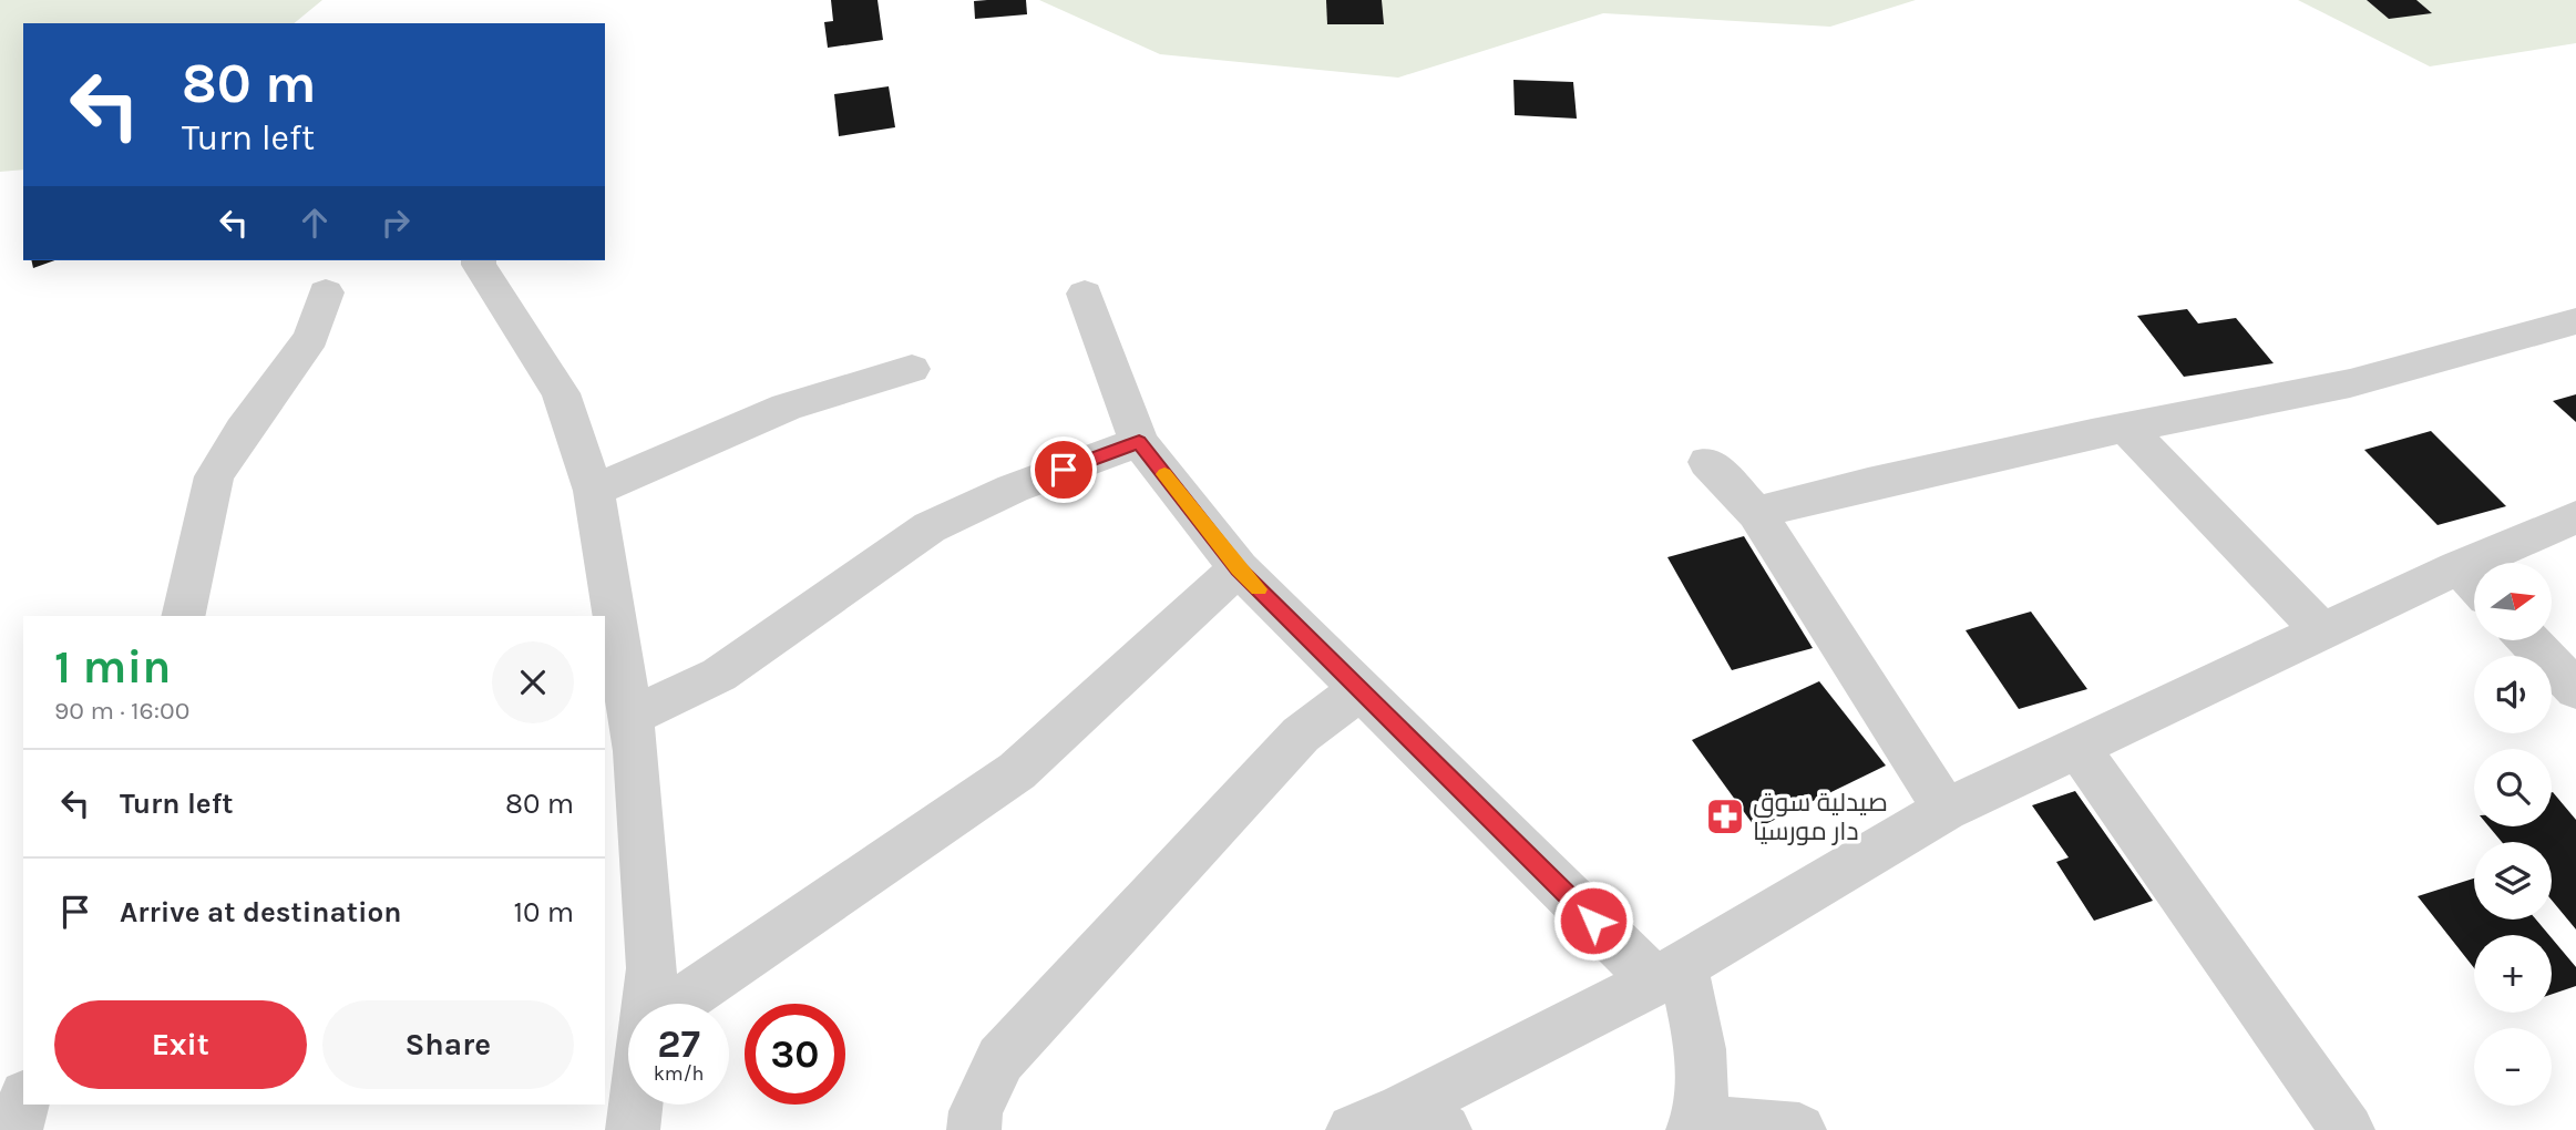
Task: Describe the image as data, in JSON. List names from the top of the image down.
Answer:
{
  "places": {
    "pharmacy": ["صيدلية سوق دار مورسيا"]
  },
  "north": "right",
  "page": {
    "turn": ["80 m", "Turn left"],
    "map_buttons": ["+", "−"],
    "heading": ["1 min", "90 m · 16:00"],
    "list": [
      {
        "name": "Turn left",
        "value": "80 m"
      },
      {
        "name": "Arrive at destination",
        "value": "10 m"
      }
    ],
    "buttons": ["Exit", "Share"],
    "speed": "27 km/h",
    "limit": "30"
  }
}
